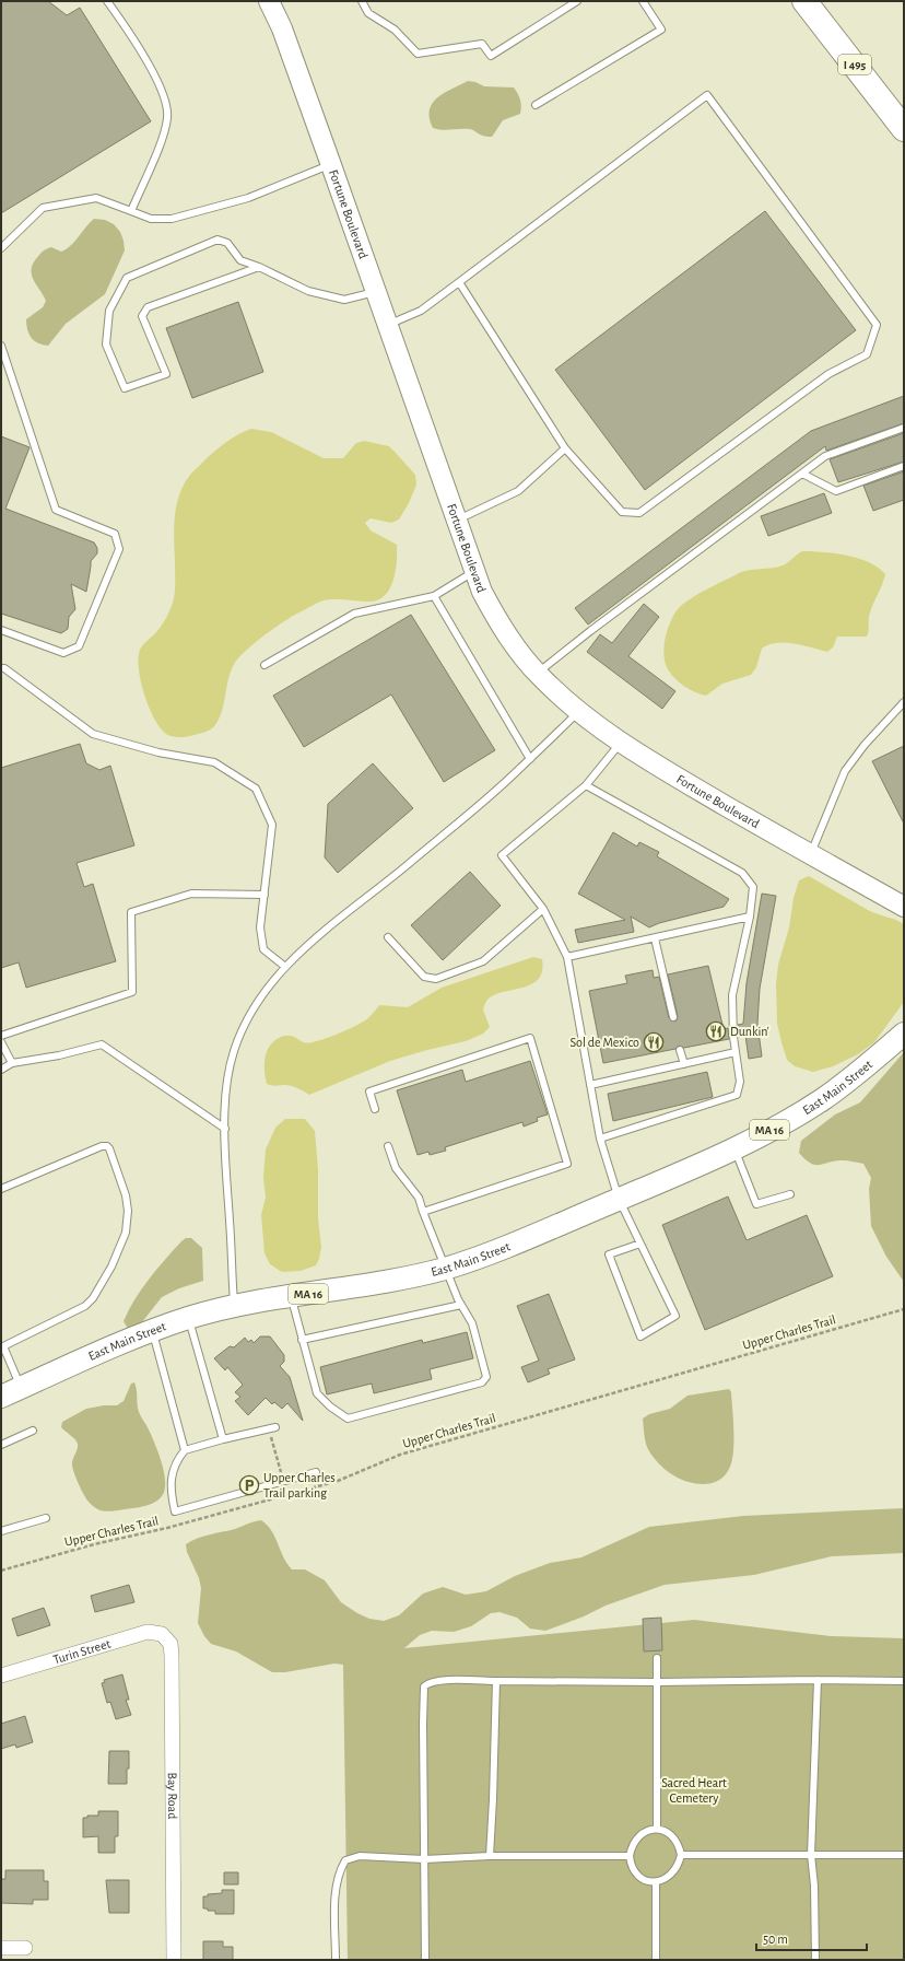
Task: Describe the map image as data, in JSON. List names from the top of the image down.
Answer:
{
  "streets": {
    "highway": ["I 495"],
    "main road": ["Fortune Boulevard", "East Main Street", "MA 16"],
    "street": ["Turin Street", "Bay Road"],
    "path": ["Upper Charles Trail"]
  },
  "crossings": [
    ["Turin Street", "Bay Road"]
  ],
  "parks": ["Sacred Heart Cemetery"],
  "places": {
    "restaurant": ["Dunkin'", "Sol de Mexico"],
    "parking": ["Upper Charles Trail parking"]
  },
  "scale_bar": "50 m"
}
